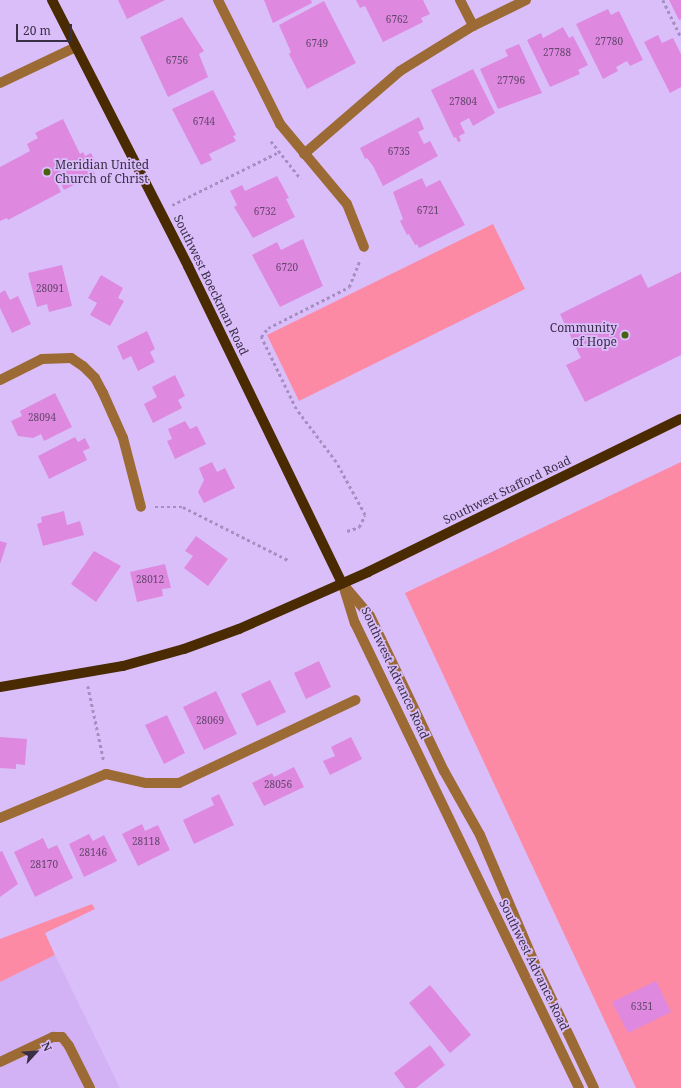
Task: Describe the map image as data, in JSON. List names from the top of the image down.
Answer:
{
  "streets": {
    "main road": ["Southwest Boeckman Road", "Southwest Stafford Road"],
    "street": ["Southwest Advance Road"]
  },
  "crossings": [
    ["Southwest Boeckman Road", "Southwest Stafford Road"],
    ["Southwest Boeckman Road", "Southwest Advance Road"],
    ["Southwest Stafford Road", "Southwest Advance Road"]
  ],
  "places": ["Meridian United Church of Christ", "Community of Hope"],
  "house_numbers": [
    "6762",
    "27780",
    "6749",
    "27788",
    "6756",
    "27796",
    "27804",
    "6744",
    "6735",
    "6721",
    "6732",
    "6720",
    "28091",
    "28094",
    "28012",
    "28069",
    "28056",
    "28118",
    "28146",
    "28170",
    "6351"
  ],
  "scale_bar": "20 m",
  "north": "top right"
}
